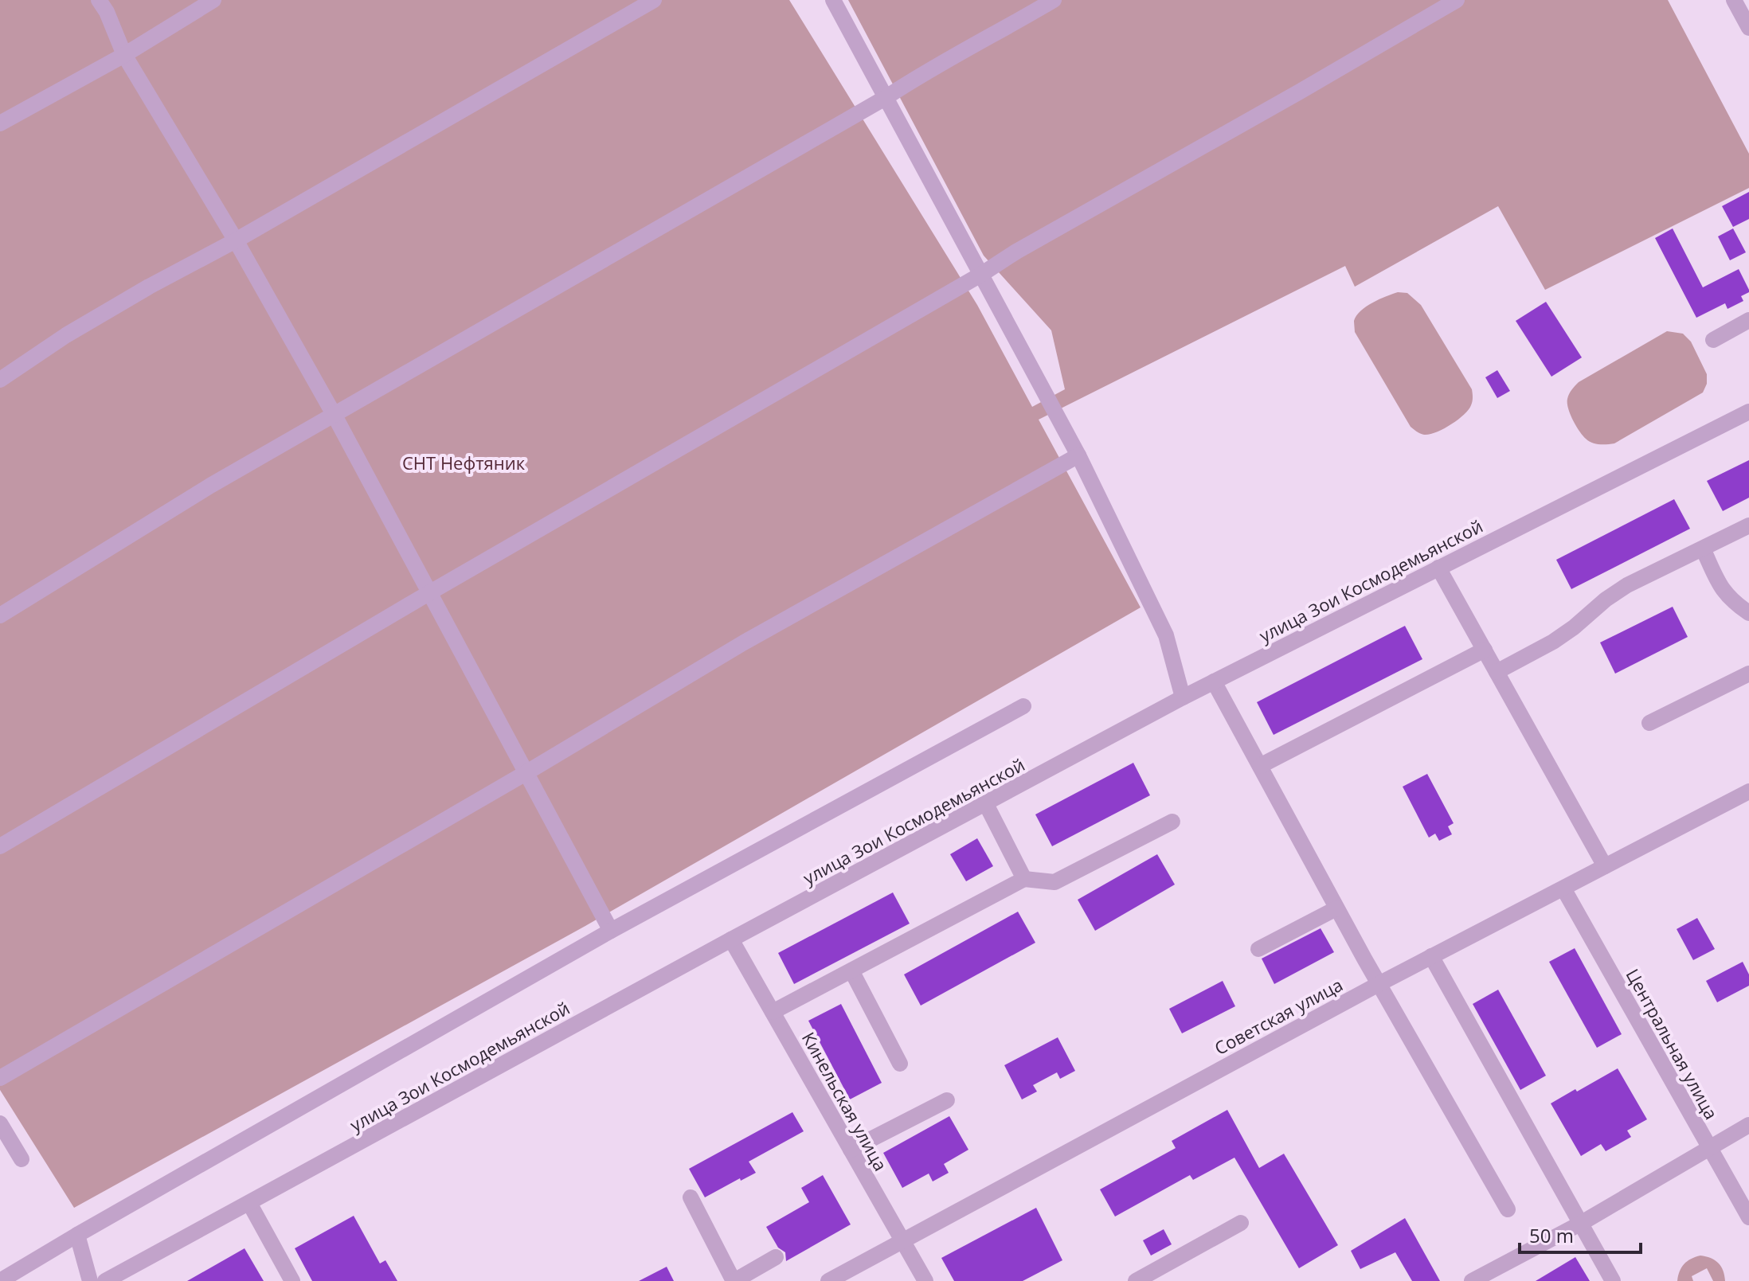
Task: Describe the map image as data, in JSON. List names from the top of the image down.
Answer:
{
  "streets": {
    "street": [
      "улица Зои Космодемьянской",
      "Советская улица",
      "Центральная улица",
      "Кинельская улица"
    ]
  },
  "crossings": [
    ["улица Зои Космодемьянской", "Кинельская улица"],
    ["Советская улица", "Центральная улица"],
    ["Советская улица", "Кинельская улица"]
  ],
  "parks": ["СНТ Нефтяник"],
  "scale_bar": "50 m"
}
